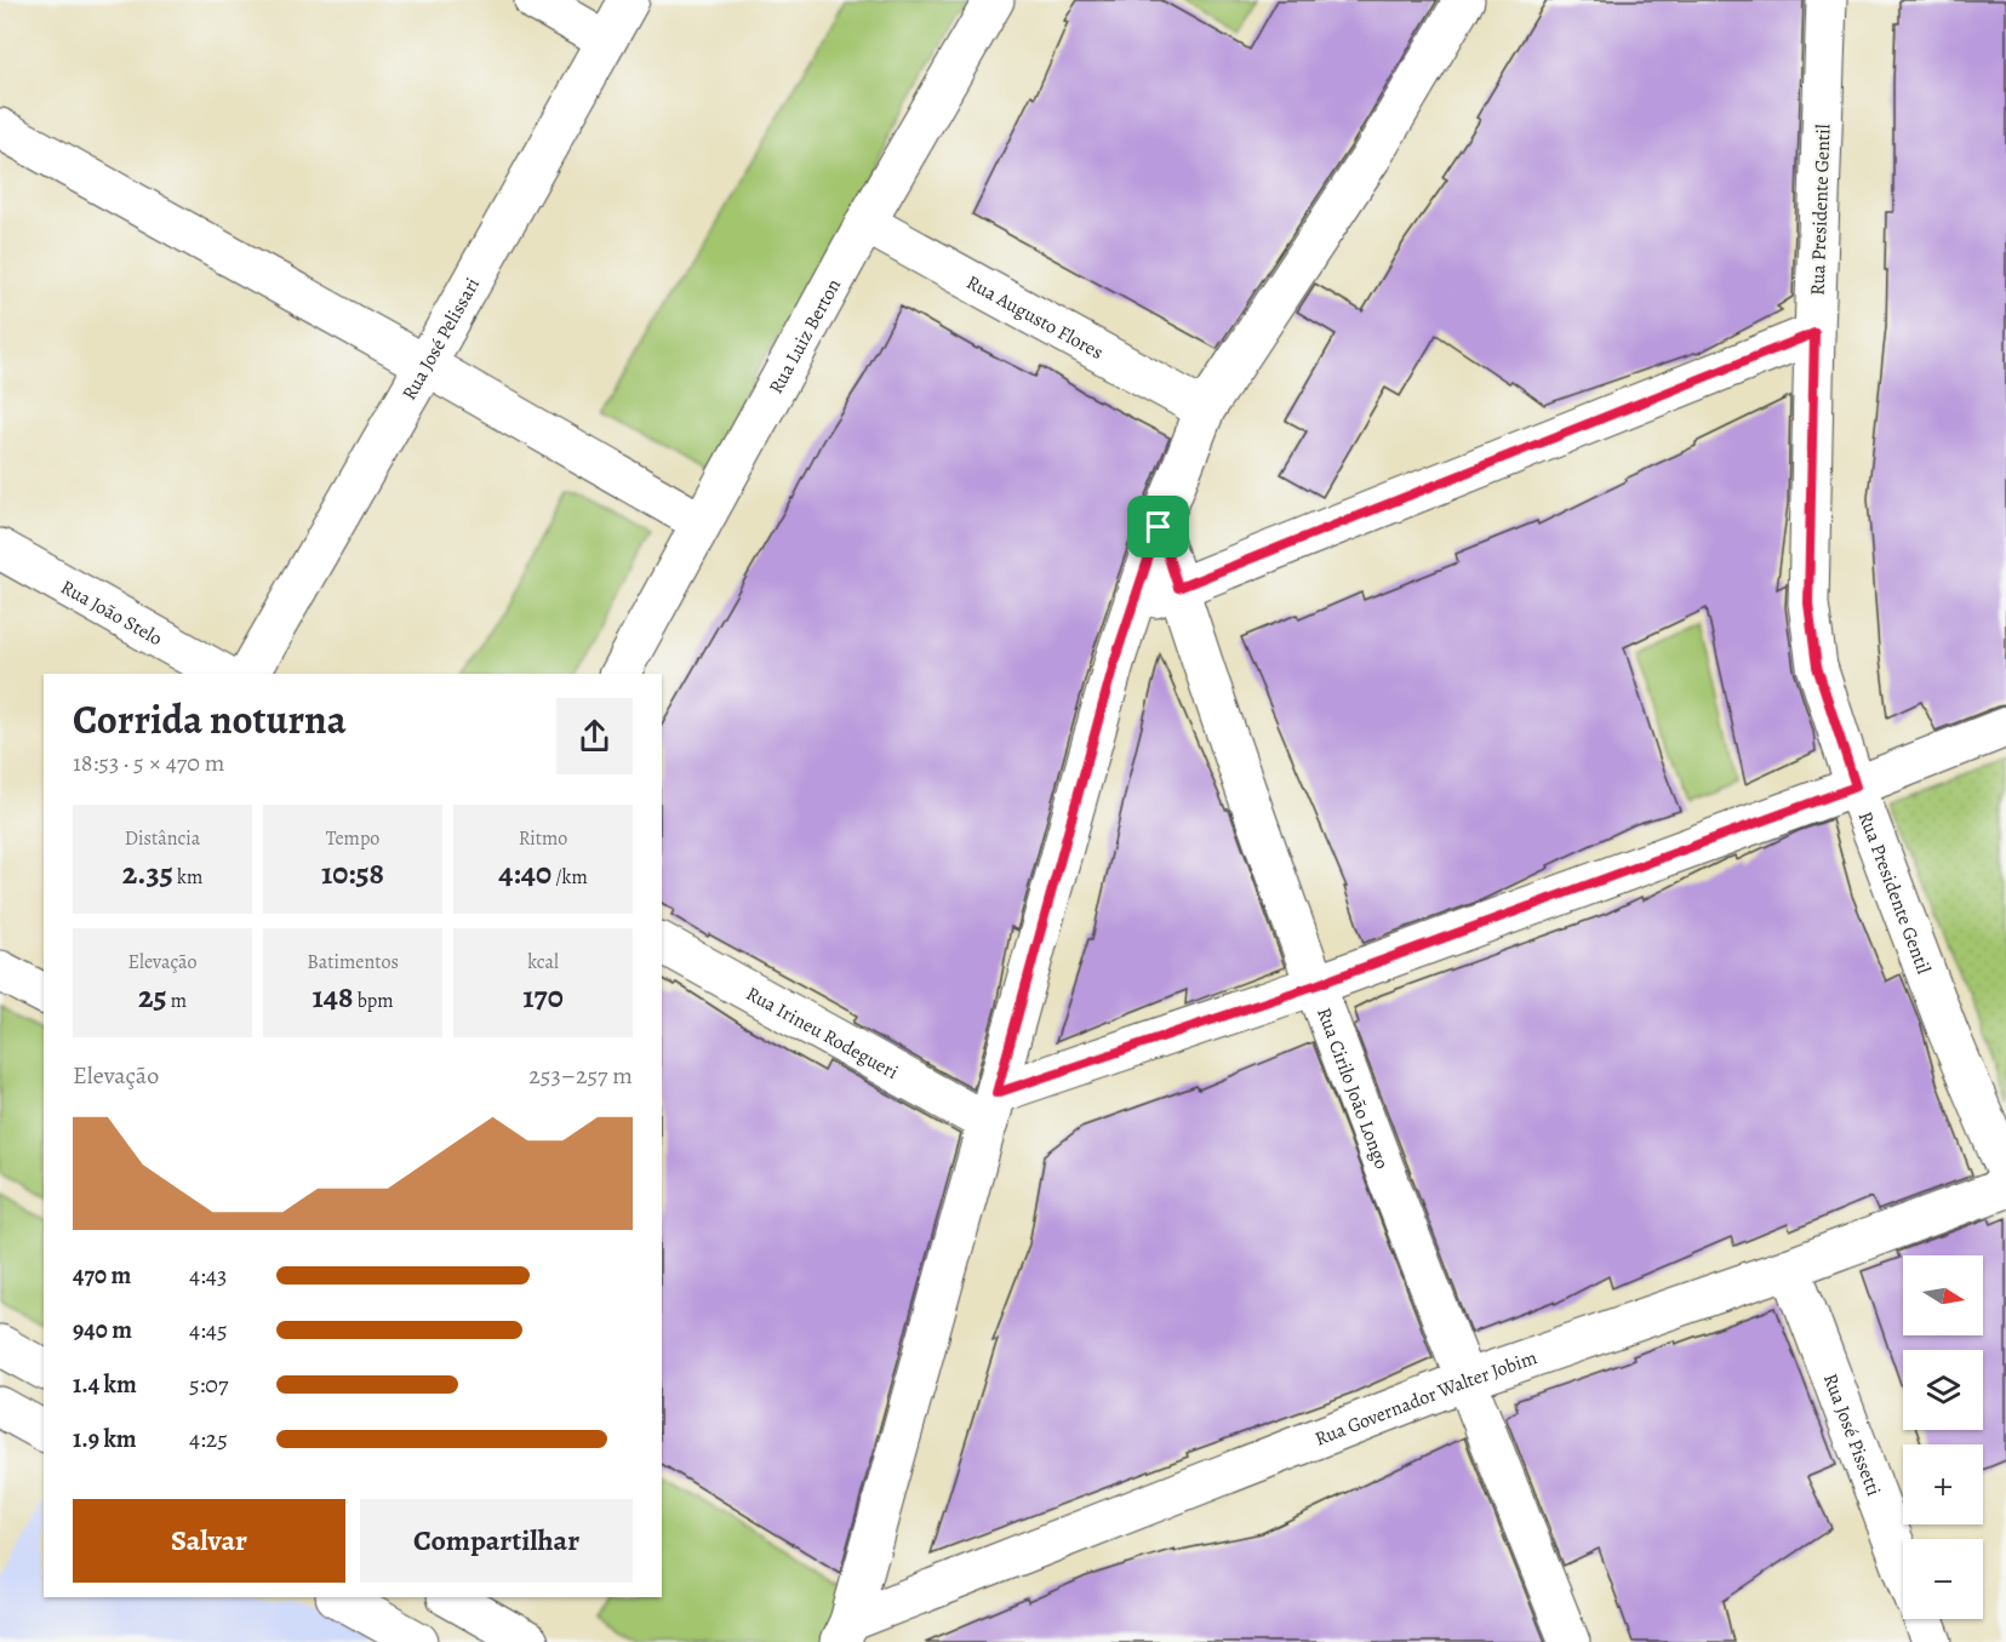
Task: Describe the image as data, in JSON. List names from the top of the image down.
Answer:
{
  "streets": {
    "street": [
      "Rua Presidente Gentil",
      "Rua Augusto Flores",
      "Rua Luiz Berton",
      "Rua José Pelissari",
      "Rua João Stelo",
      "Rua Irineu Rodegueri",
      "Rua Cirilo João Longo",
      "Rua Governador Walter Jobim",
      "Rua José Pissetti"
    ]
  },
  "crossings": [
    ["Rua Augusto Flores", "Rua Luiz Berton"],
    ["Rua Cirilo João Longo", "Rua Governador Walter Jobim"],
    ["Rua Governador Walter Jobim", "Rua José Pissetti"]
  ],
  "north": "right",
  "page": {
    "heading": ["Corrida noturna", "18:53 · 5 × 470 m"],
    "stats": [
      ["Distância", "2.35 km"],
      ["Tempo", "10:58"],
      ["Ritmo", "4:40 /km"],
      ["Elevação", "25 m"],
      ["Batimentos", "148 bpm"],
      ["kcal", "170"]
    ],
    "chart": ["Elevação", "253–257 m"],
    "list": [
      {
        "name": "470 m",
        "note": "4:43"
      },
      {
        "name": "940 m",
        "note": "4:45"
      },
      {
        "name": "1.4 km",
        "note": "5:07"
      },
      {
        "name": "1.9 km",
        "note": "4:25"
      }
    ],
    "map_buttons": ["+", "−"],
    "buttons": ["Salvar", "Compartilhar"]
  }
}
